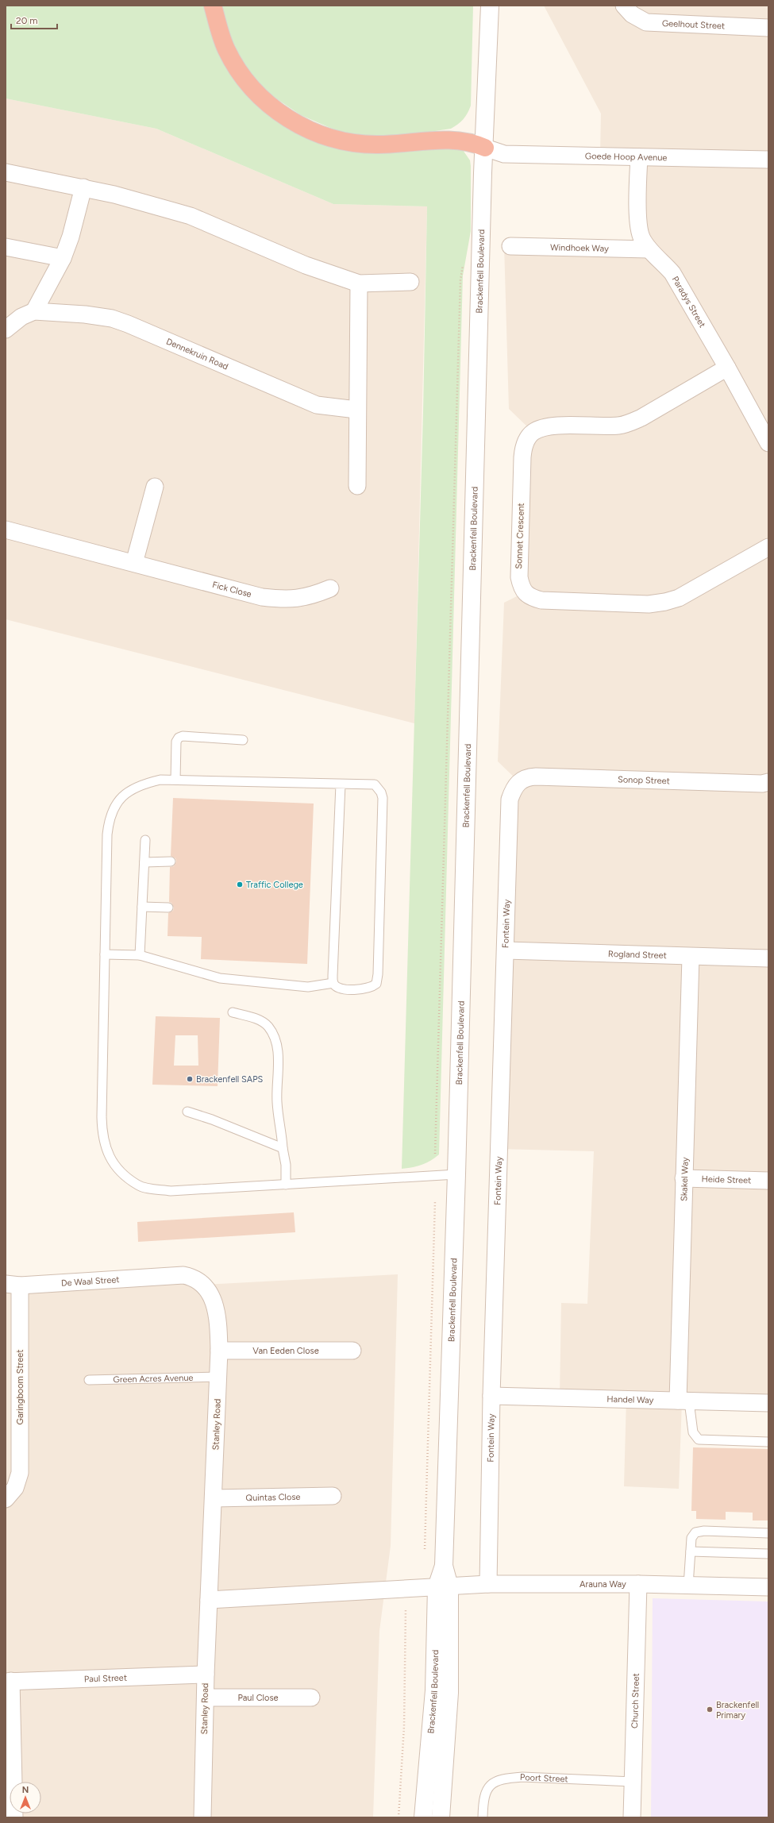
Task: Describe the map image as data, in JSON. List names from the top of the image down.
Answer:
{
  "streets": {
    "street": [
      "Geelhout Street",
      "Goede Hoop Avenue",
      "Windhoek Way",
      "Brackenfell Boulevard",
      "Paradys Street",
      "Dennekruin Road",
      "Sonnet Crescent",
      "Fick Close",
      "Sonop Street",
      "Fontein Way",
      "Rogland Street",
      "Skakel Way",
      "Heide Street",
      "De Waal Street",
      "Van Eeden Close",
      "Garingboom Street",
      "Handel Way",
      "Stanley Road",
      "Quintas Close",
      "Arauna Way",
      "Paul Street",
      "Paul Close",
      "Church Street"
    ],
    "lane": ["Green Acres Avenue", "Poort Street"]
  },
  "crossings": [
    ["Goede Hoop Avenue", "Brackenfell Boulevard"],
    ["Goede Hoop Avenue", "Paradys Street"],
    ["Windhoek Way", "Paradys Street"],
    ["Brackenfell Boulevard", "Arauna Way"],
    ["Paradys Street", "Sonnet Crescent"],
    ["Sonop Street", "Fontein Way"],
    ["Fontein Way", "Rogland Street"],
    ["Fontein Way", "Handel Way"],
    ["Fontein Way", "Arauna Way"],
    ["Rogland Street", "Skakel Way"],
    ["Skakel Way", "Heide Street"],
    ["Skakel Way", "Handel Way"],
    ["De Waal Street", "Garingboom Street"],
    ["De Waal Street", "Stanley Road"],
    ["Van Eeden Close", "Stanley Road"],
    ["Green Acres Avenue", "Stanley Road"],
    ["Stanley Road", "Quintas Close"],
    ["Stanley Road", "Paul Street"],
    ["Stanley Road", "Paul Close"],
    ["Arauna Way", "Church Street"],
    ["Church Street", "Poort Street"]
  ],
  "places": ["Traffic College", "Brackenfell SAPS", "Brackenfell Primary"],
  "scale_bar": "20 m",
  "north": "top"
}
